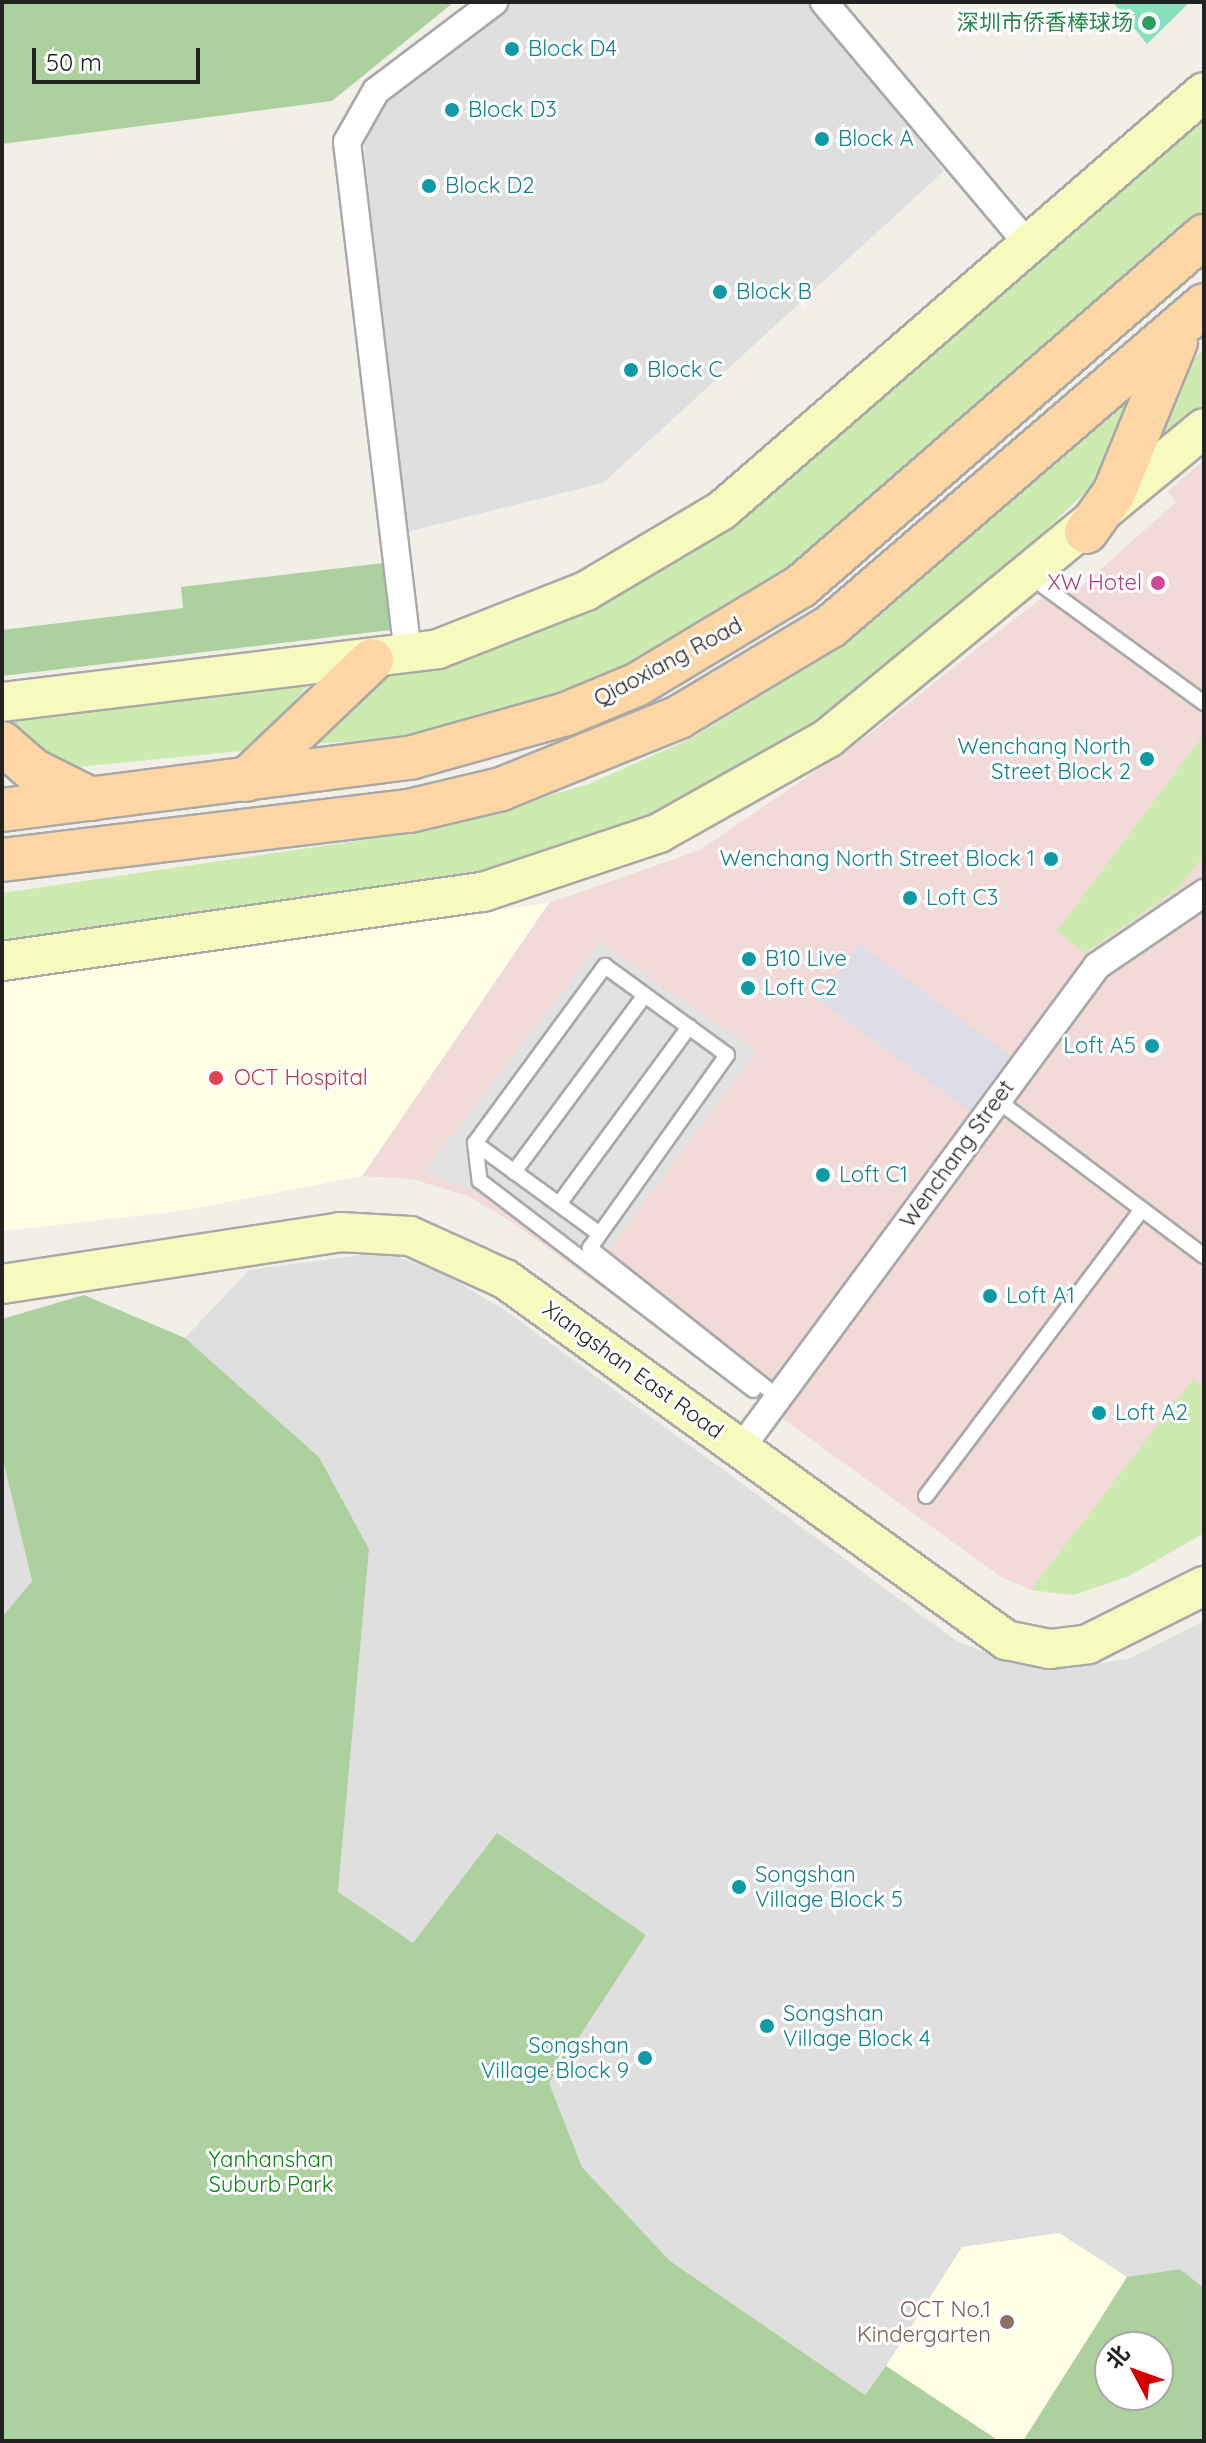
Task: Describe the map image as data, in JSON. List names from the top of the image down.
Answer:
{
  "streets": {
    "main road": ["Qiaoxiang Road", "Xiangshan East Road"],
    "street": ["Wenchang Street"]
  },
  "crossings": [
    ["Wenchang Street", "Xiangshan East Road"]
  ],
  "parks": ["Yanhanshan Suburb Park"],
  "places": [
    "深圳市侨香棒球场",
    "Block D4",
    "Block D3",
    "Block A",
    "Block D2",
    "Block B",
    "Block C",
    "XW Hotel",
    "Wenchang North Street Block 2",
    "Wenchang North Street Block 1",
    "Loft C3",
    "B10 Live",
    "Loft C2",
    "Loft A5",
    "OCT Hospital",
    "Loft C1",
    "Loft A1",
    "Loft A2",
    "Songshan Village Block 5",
    "Songshan Village Block 4",
    "Songshan Village Block 9",
    "OCT No.1 Kindergarten"
  ],
  "scale_bar": "50 m",
  "north": "top left"
}
